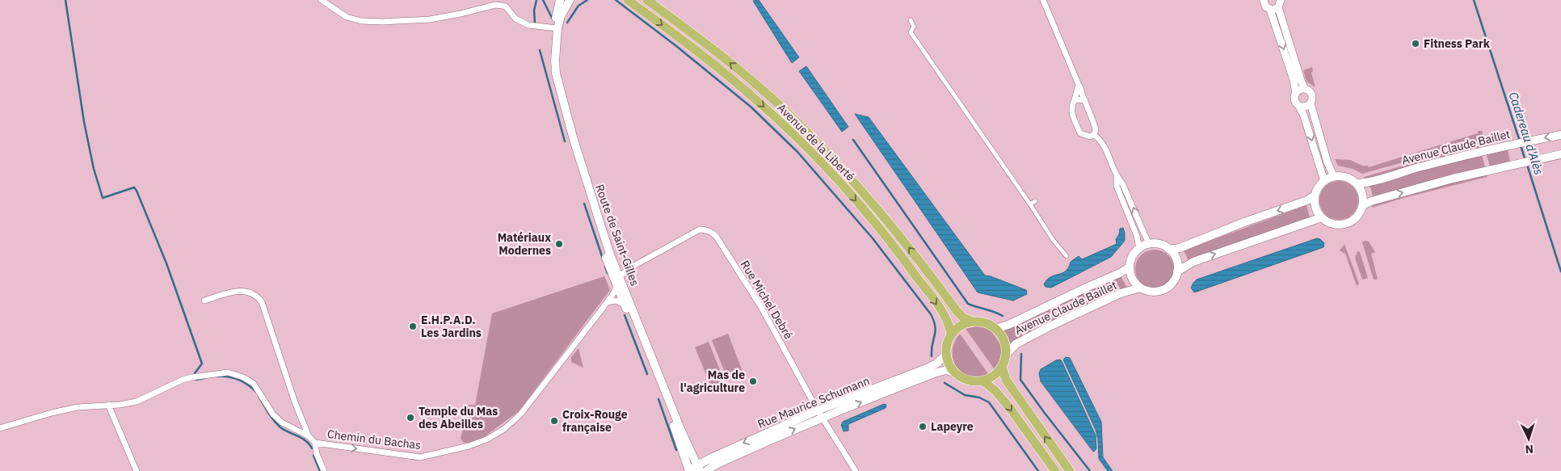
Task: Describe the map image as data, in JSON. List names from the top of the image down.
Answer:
{
  "streets": {
    "main road": [
      "Avenue de la Liberté",
      "Avenue Claude Baillet",
      "Route de Saint-Gilles",
      "Rue Maurice Schumann"
    ],
    "street": ["Rue Michel Debré", "Chemin du Bachas"]
  },
  "crossings": [
    ["Avenue de la Liberté", "Avenue Claude Baillet"],
    ["Avenue de la Liberté", "Rue Maurice Schumann"],
    ["Avenue Claude Baillet", "Rue Maurice Schumann"],
    ["Route de Saint-Gilles", "Rue Michel Debré"],
    ["Route de Saint-Gilles", "Rue Maurice Schumann"],
    ["Route de Saint-Gilles", "Chemin du Bachas"],
    ["Rue Michel Debré", "Rue Maurice Schumann"],
    ["Rue Michel Debré", "Chemin du Bachas"]
  ],
  "one_way": ["Chemin du Bachas"],
  "water": ["Cadereau d'Alès"],
  "places": [
    "Fitness Park",
    "Matériaux Modernes",
    "E.H.P.A.D. Les Jardins",
    "Mas de l'agriculture",
    "Temple du Mas des Abeilles",
    "Croix-Rouge française",
    "Lapeyre"
  ],
  "north": "bottom"
}
